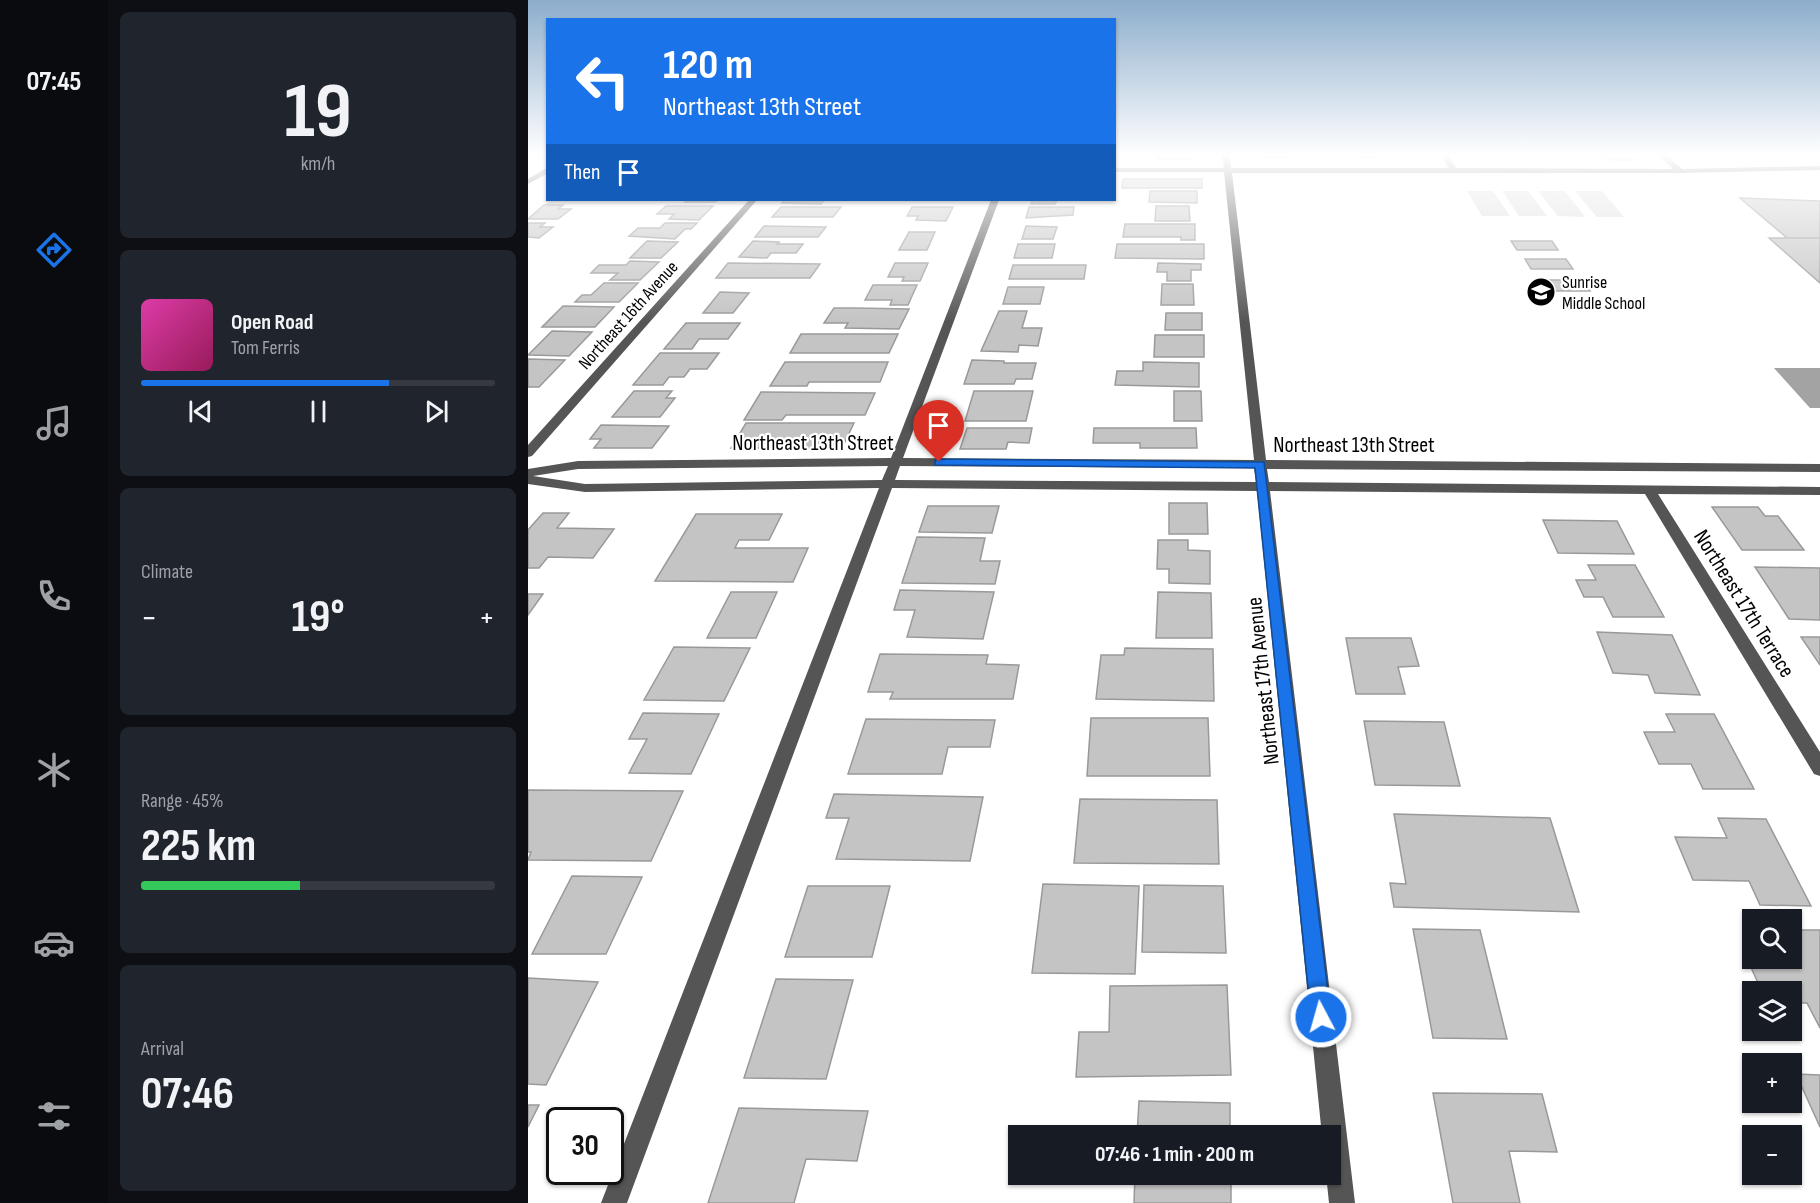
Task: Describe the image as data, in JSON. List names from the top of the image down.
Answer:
{
  "streets": {
    "street": [
      "Northeast 16th Avenue",
      "Northeast 13th Street",
      "Northeast 17th Terrace",
      "Northeast 17th Avenue"
    ]
  },
  "crossings": [
    ["Northeast 13th Street", "Northeast 17th Terrace"],
    ["Northeast 13th Street", "Northeast 17th Avenue"]
  ],
  "places": {
    "school or university": ["Sunrise Middle School"]
  },
  "page": {
    "tabs": "07:45",
    "tile": [
      ["19", "km/h"],
      "Climate",
      ["Range · 45%", "225 km"],
      ["Arrival", "07:46"]
    ],
    "turn": ["120 m", "Northeast 13th Street"],
    "then": "Then",
    "song": ["Open Road", "Tom Ferris"],
    "heat": ["−", "19°", "+"],
    "map_buttons": ["+", "−"],
    "limit": "30",
    "trip": "07:46 · 1 min · 200 m"
  }
}
